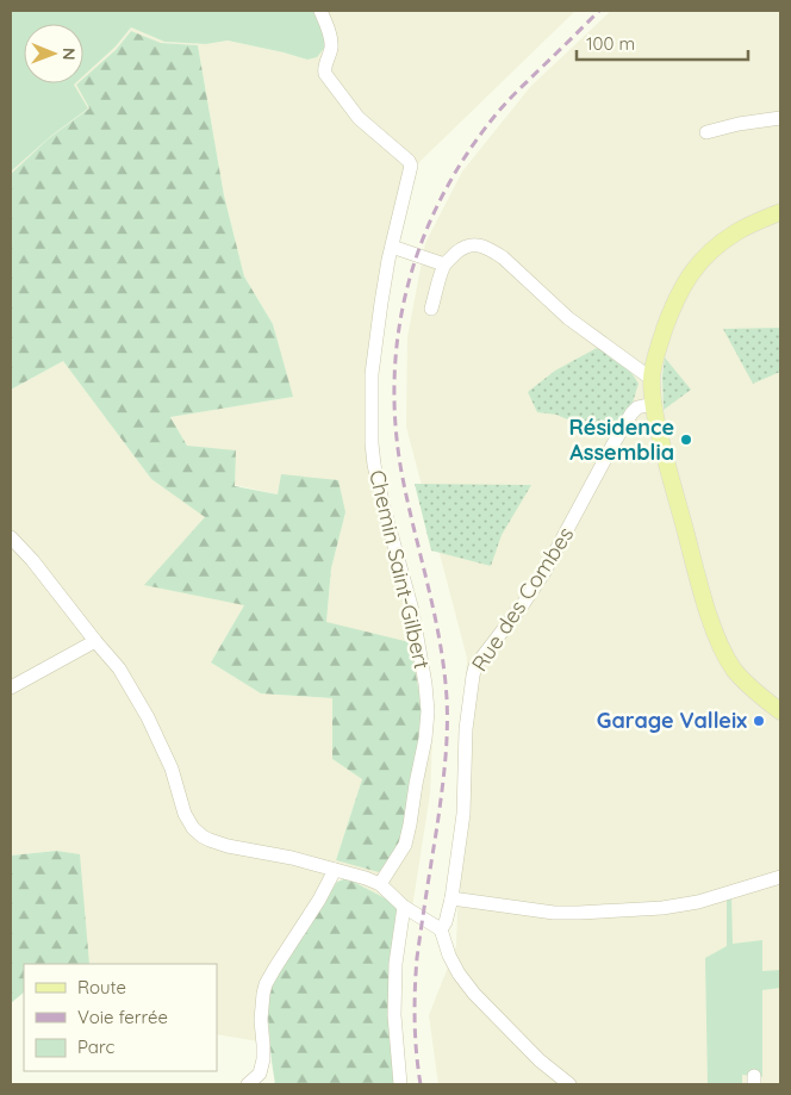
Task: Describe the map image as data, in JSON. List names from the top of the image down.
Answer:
{
  "streets": {
    "street": ["Chemin Saint-Gilbert", "Rue des Combes"]
  },
  "places": ["Résidence Assemblia", "Garage Valleix"],
  "legend": ["Route", "Voie ferrée", "Parc"],
  "scale_bar": "100 m",
  "north": "right"
}
